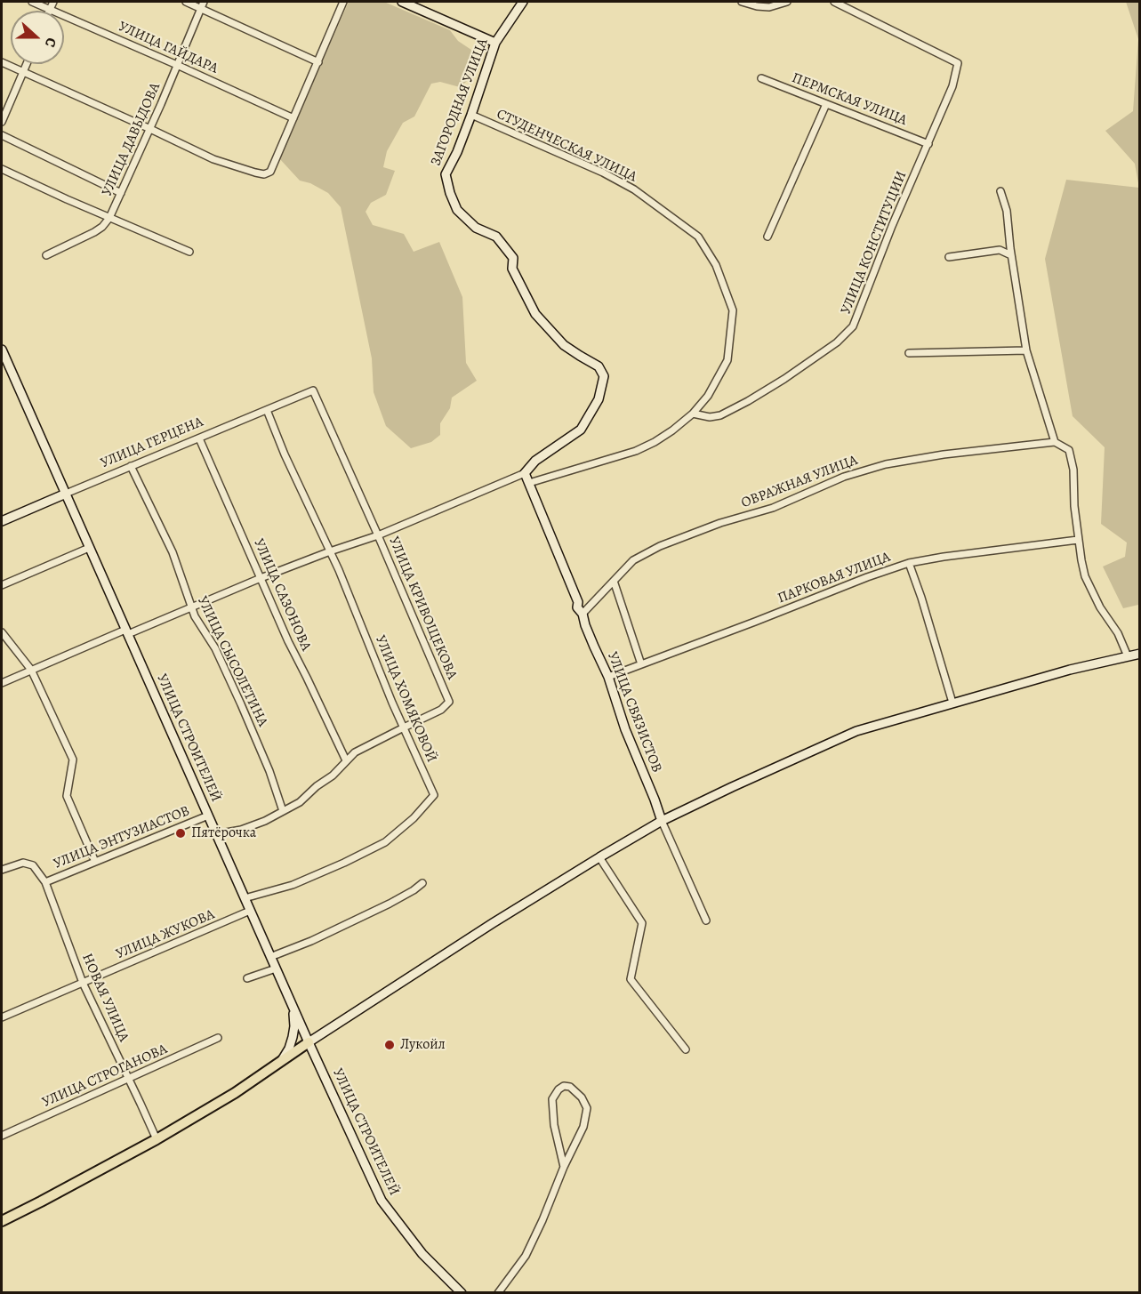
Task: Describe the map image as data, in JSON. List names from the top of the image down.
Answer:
{
  "streets": {
    "main road": [
      "ЗАГОРОДНАЯ УЛИЦА",
      "УЛИЦА ГЕРЦЕНА",
      "УЛИЦА СВЯЗИСТОВ",
      "УЛИЦА СТРОИТЕЛЕЙ"
    ],
    "street": [
      "УЛИЦА ГАЙДАРА",
      "ПЕРМСКАЯ УЛИЦА",
      "УЛИЦА ДАВЫДОВА",
      "СТУДЕНЧЕСКАЯ УЛИЦА",
      "УЛИЦА КОНСТИТУЦИИ",
      "ОВРАЖНАЯ УЛИЦА",
      "ПАРКОВАЯ УЛИЦА",
      "УЛИЦА САЗОНОВА",
      "УЛИЦА КРИВОЩЕКОВА",
      "УЛИЦА СЫСОЛЕТИНА",
      "УЛИЦА ХОМЯКОВОЙ",
      "УЛИЦА ЭНТУЗИАСТОВ",
      "УЛИЦА ЖУКОВА",
      "НОВАЯ УЛИЦА",
      "УЛИЦА СТРОГАНОВА"
    ]
  },
  "crossings": [
    ["УЛИЦА ГАЙДАРА", "УЛИЦА ДАВЫДОВА"],
    ["ПЕРМСКАЯ УЛИЦА", "УЛИЦА КОНСТИТУЦИИ"],
    ["ЗАГОРОДНАЯ УЛИЦА", "СТУДЕНЧЕСКАЯ УЛИЦА"],
    ["ЗАГОРОДНАЯ УЛИЦА", "УЛИЦА СВЯЗИСТОВ"],
    ["СТУДЕНЧЕСКАЯ УЛИЦА", "УЛИЦА КОНСТИТУЦИИ"],
    ["УЛИЦА ГЕРЦЕНА", "УЛИЦА САЗОНОВА"],
    ["УЛИЦА ГЕРЦЕНА", "УЛИЦА КРИВОЩЕКОВА"],
    ["УЛИЦА ГЕРЦЕНА", "УЛИЦА СЫСОЛЕТИНА"],
    ["УЛИЦА ГЕРЦЕНА", "УЛИЦА ХОМЯКОВОЙ"],
    ["УЛИЦА ГЕРЦЕНА", "УЛИЦА СТРОИТЕЛЕЙ"],
    ["ОВРАЖНАЯ УЛИЦА", "УЛИЦА СВЯЗИСТОВ"],
    ["ПАРКОВАЯ УЛИЦА", "УЛИЦА СВЯЗИСТОВ"],
    ["УЛИЦА КРИВОЩЕКОВА", "УЛИЦА ХОМЯКОВОЙ"],
    ["УЛИЦА ХОМЯКОВОЙ", "УЛИЦА СТРОИТЕЛЕЙ"],
    ["УЛИЦА СТРОИТЕЛЕЙ", "УЛИЦА ЭНТУЗИАСТОВ"],
    ["УЛИЦА СТРОИТЕЛЕЙ", "УЛИЦА ЖУКОВА"],
    ["УЛИЦА ЭНТУЗИАСТОВ", "НОВАЯ УЛИЦА"],
    ["УЛИЦА ЖУКОВА", "НОВАЯ УЛИЦА"],
    ["НОВАЯ УЛИЦА", "УЛИЦА СТРОГАНОВА"]
  ],
  "places": ["Пятёрочка", "Лукойл"],
  "north": "right"
}
